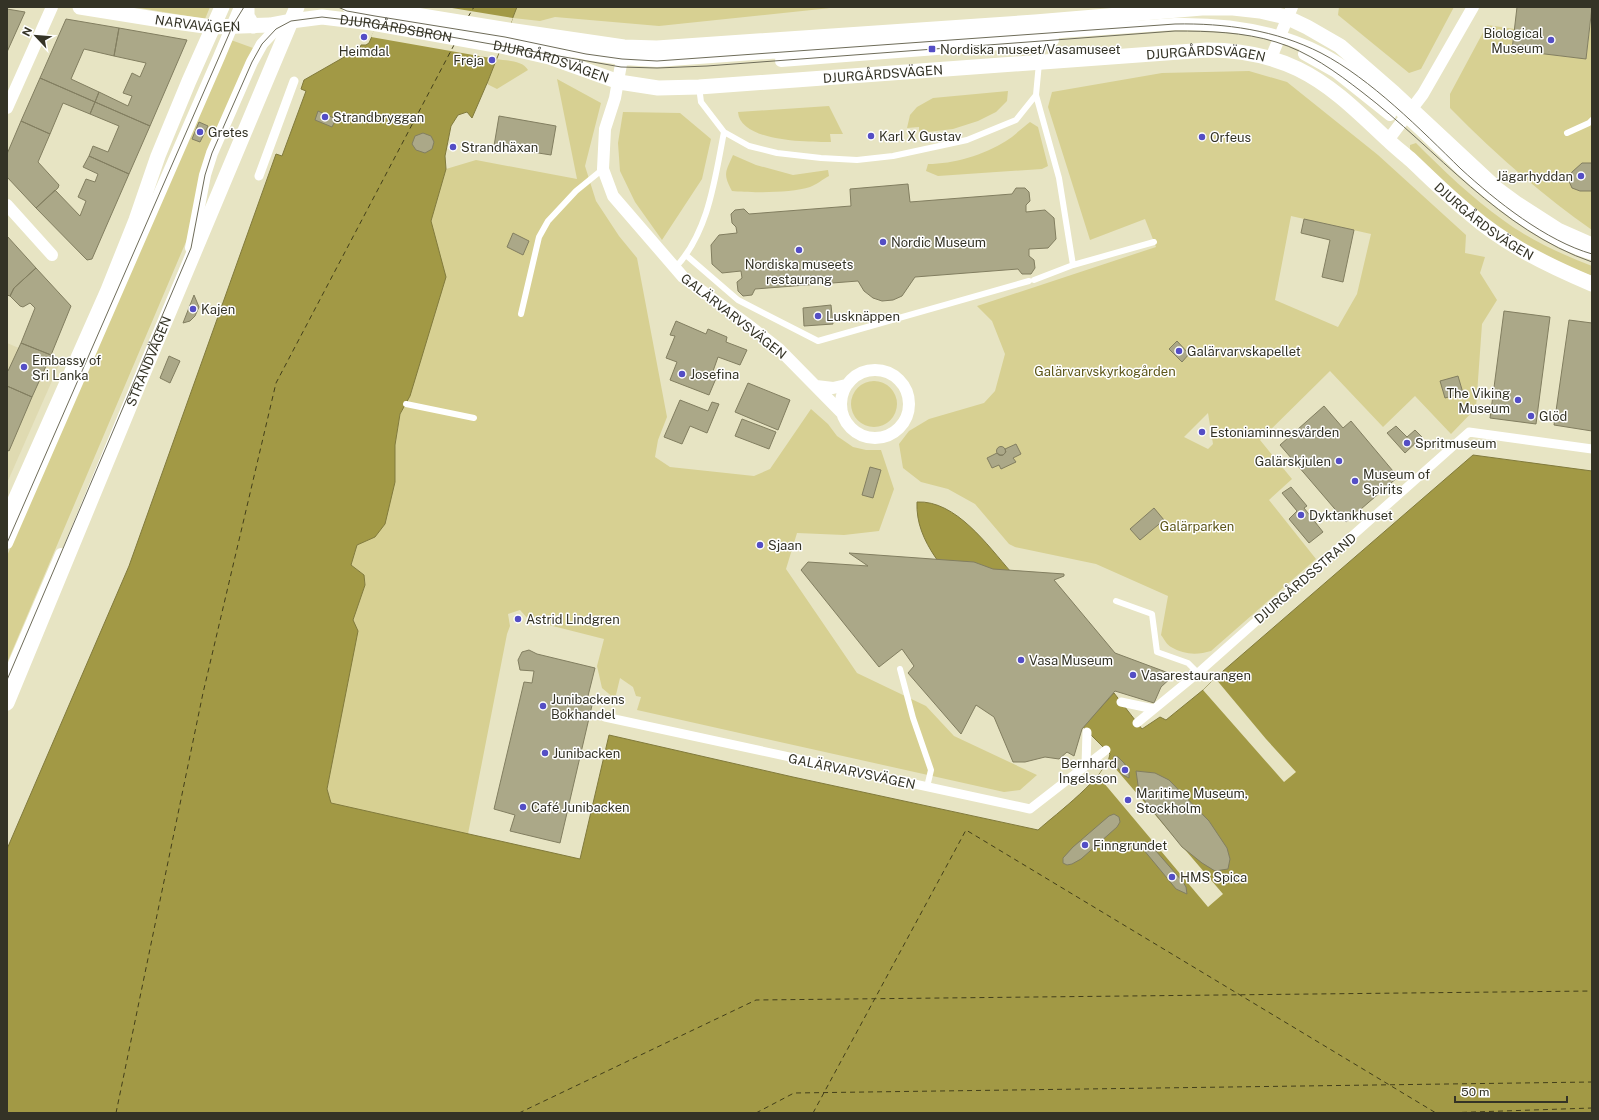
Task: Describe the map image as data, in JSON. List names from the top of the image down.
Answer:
{
  "streets": {
    "street": [
      "NARVAVÄGEN",
      "DJURGÅRDSBRON",
      "DJURGÅRDSVÄGEN",
      "GALÄRVARVSVÄGEN",
      "STRANDVÄGEN",
      "DJURGÅRDSSTRAND"
    ]
  },
  "crossings": [
    ["NARVAVÄGEN", "DJURGÅRDSBRON"],
    ["NARVAVÄGEN", "STRANDVÄGEN"],
    ["DJURGÅRDSBRON", "DJURGÅRDSVÄGEN"],
    ["DJURGÅRDSBRON", "STRANDVÄGEN"],
    ["DJURGÅRDSVÄGEN", "GALÄRVARVSVÄGEN"]
  ],
  "parks": ["Galärvarvskyrkogården", "Galärparken"],
  "places": {
    "other": [
      "Heimdal",
      "Biological Museum",
      "Freja",
      "Strandbryggan",
      "Gretes",
      "Karl X Gustav",
      "Orfeus",
      "Strandhäxan",
      "Jägarhyddan",
      "Nordic Museum",
      "Nordiska museets restaurang",
      "Kajen",
      "Lusknäppen",
      "Galärvarvskapellet",
      "Embassy of Sri Lanka",
      "Josefina",
      "The Viking Museum",
      "Glöd",
      "Estoniaminnesvården",
      "Spritmuseum",
      "Galärskjulen",
      "Museum of Spirits",
      "Dyktankhuset",
      "Sjaan",
      "Astrid Lindgren",
      "Vasa Museum",
      "Vasarestaurangen",
      "Junibackens Bokhandel",
      "Junibacken",
      "Bernhard Ingelsson",
      "Maritime Museum, Stockholm",
      "Café Junibacken",
      "Finngrundet",
      "HMS Spica"
    ],
    "transit": ["Nordiska museet/Vasamuseet"]
  },
  "scale_bar": "50 m",
  "north": "top left"
}
